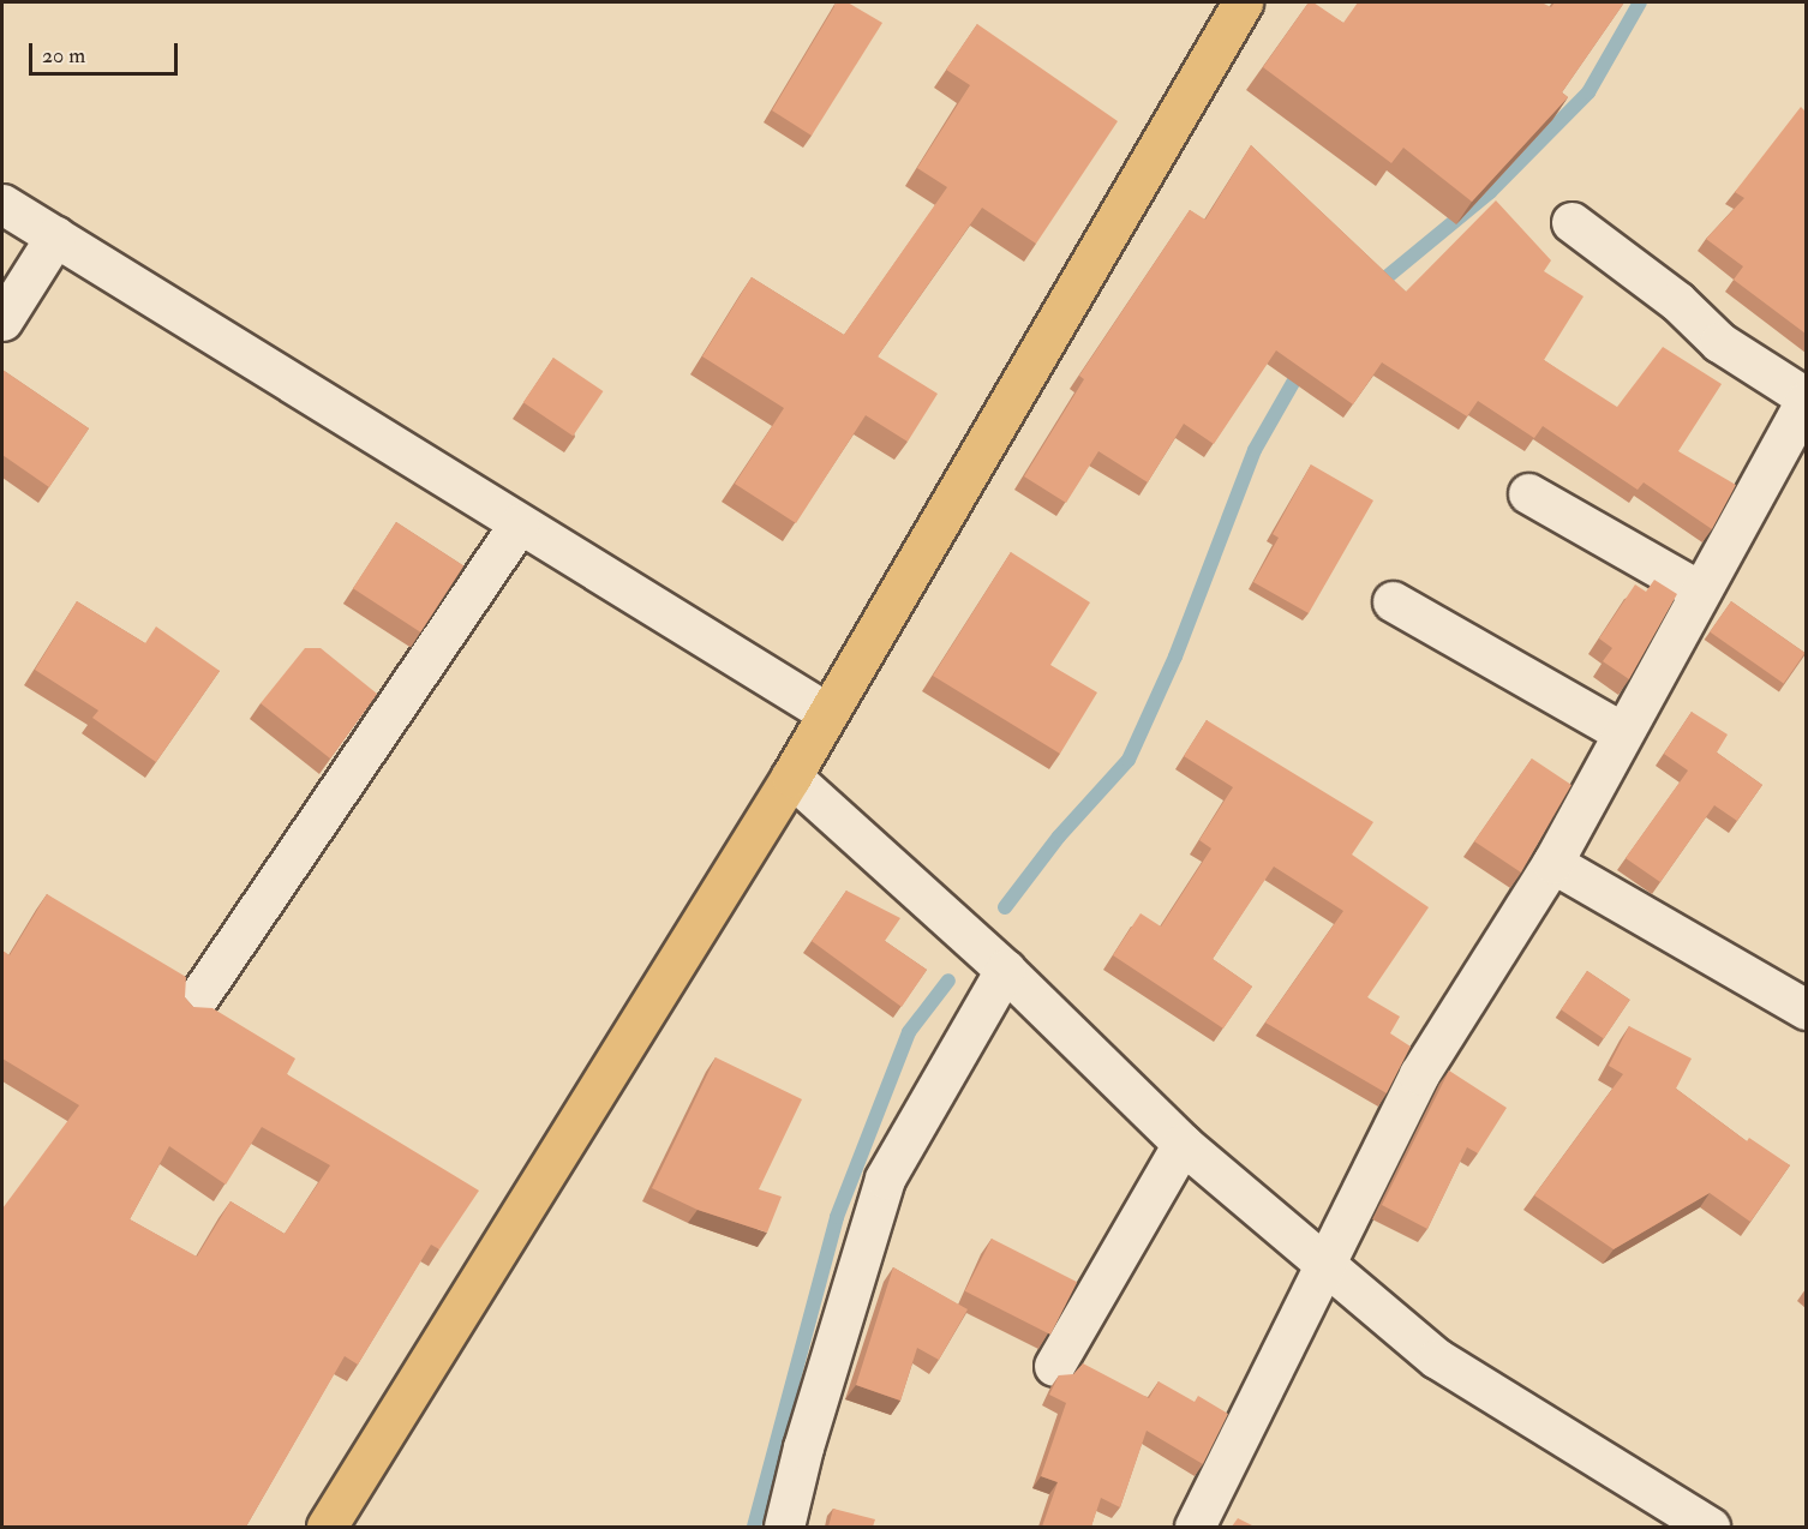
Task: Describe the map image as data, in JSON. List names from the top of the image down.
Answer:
{
  "scale_bar": "20 m"
}
